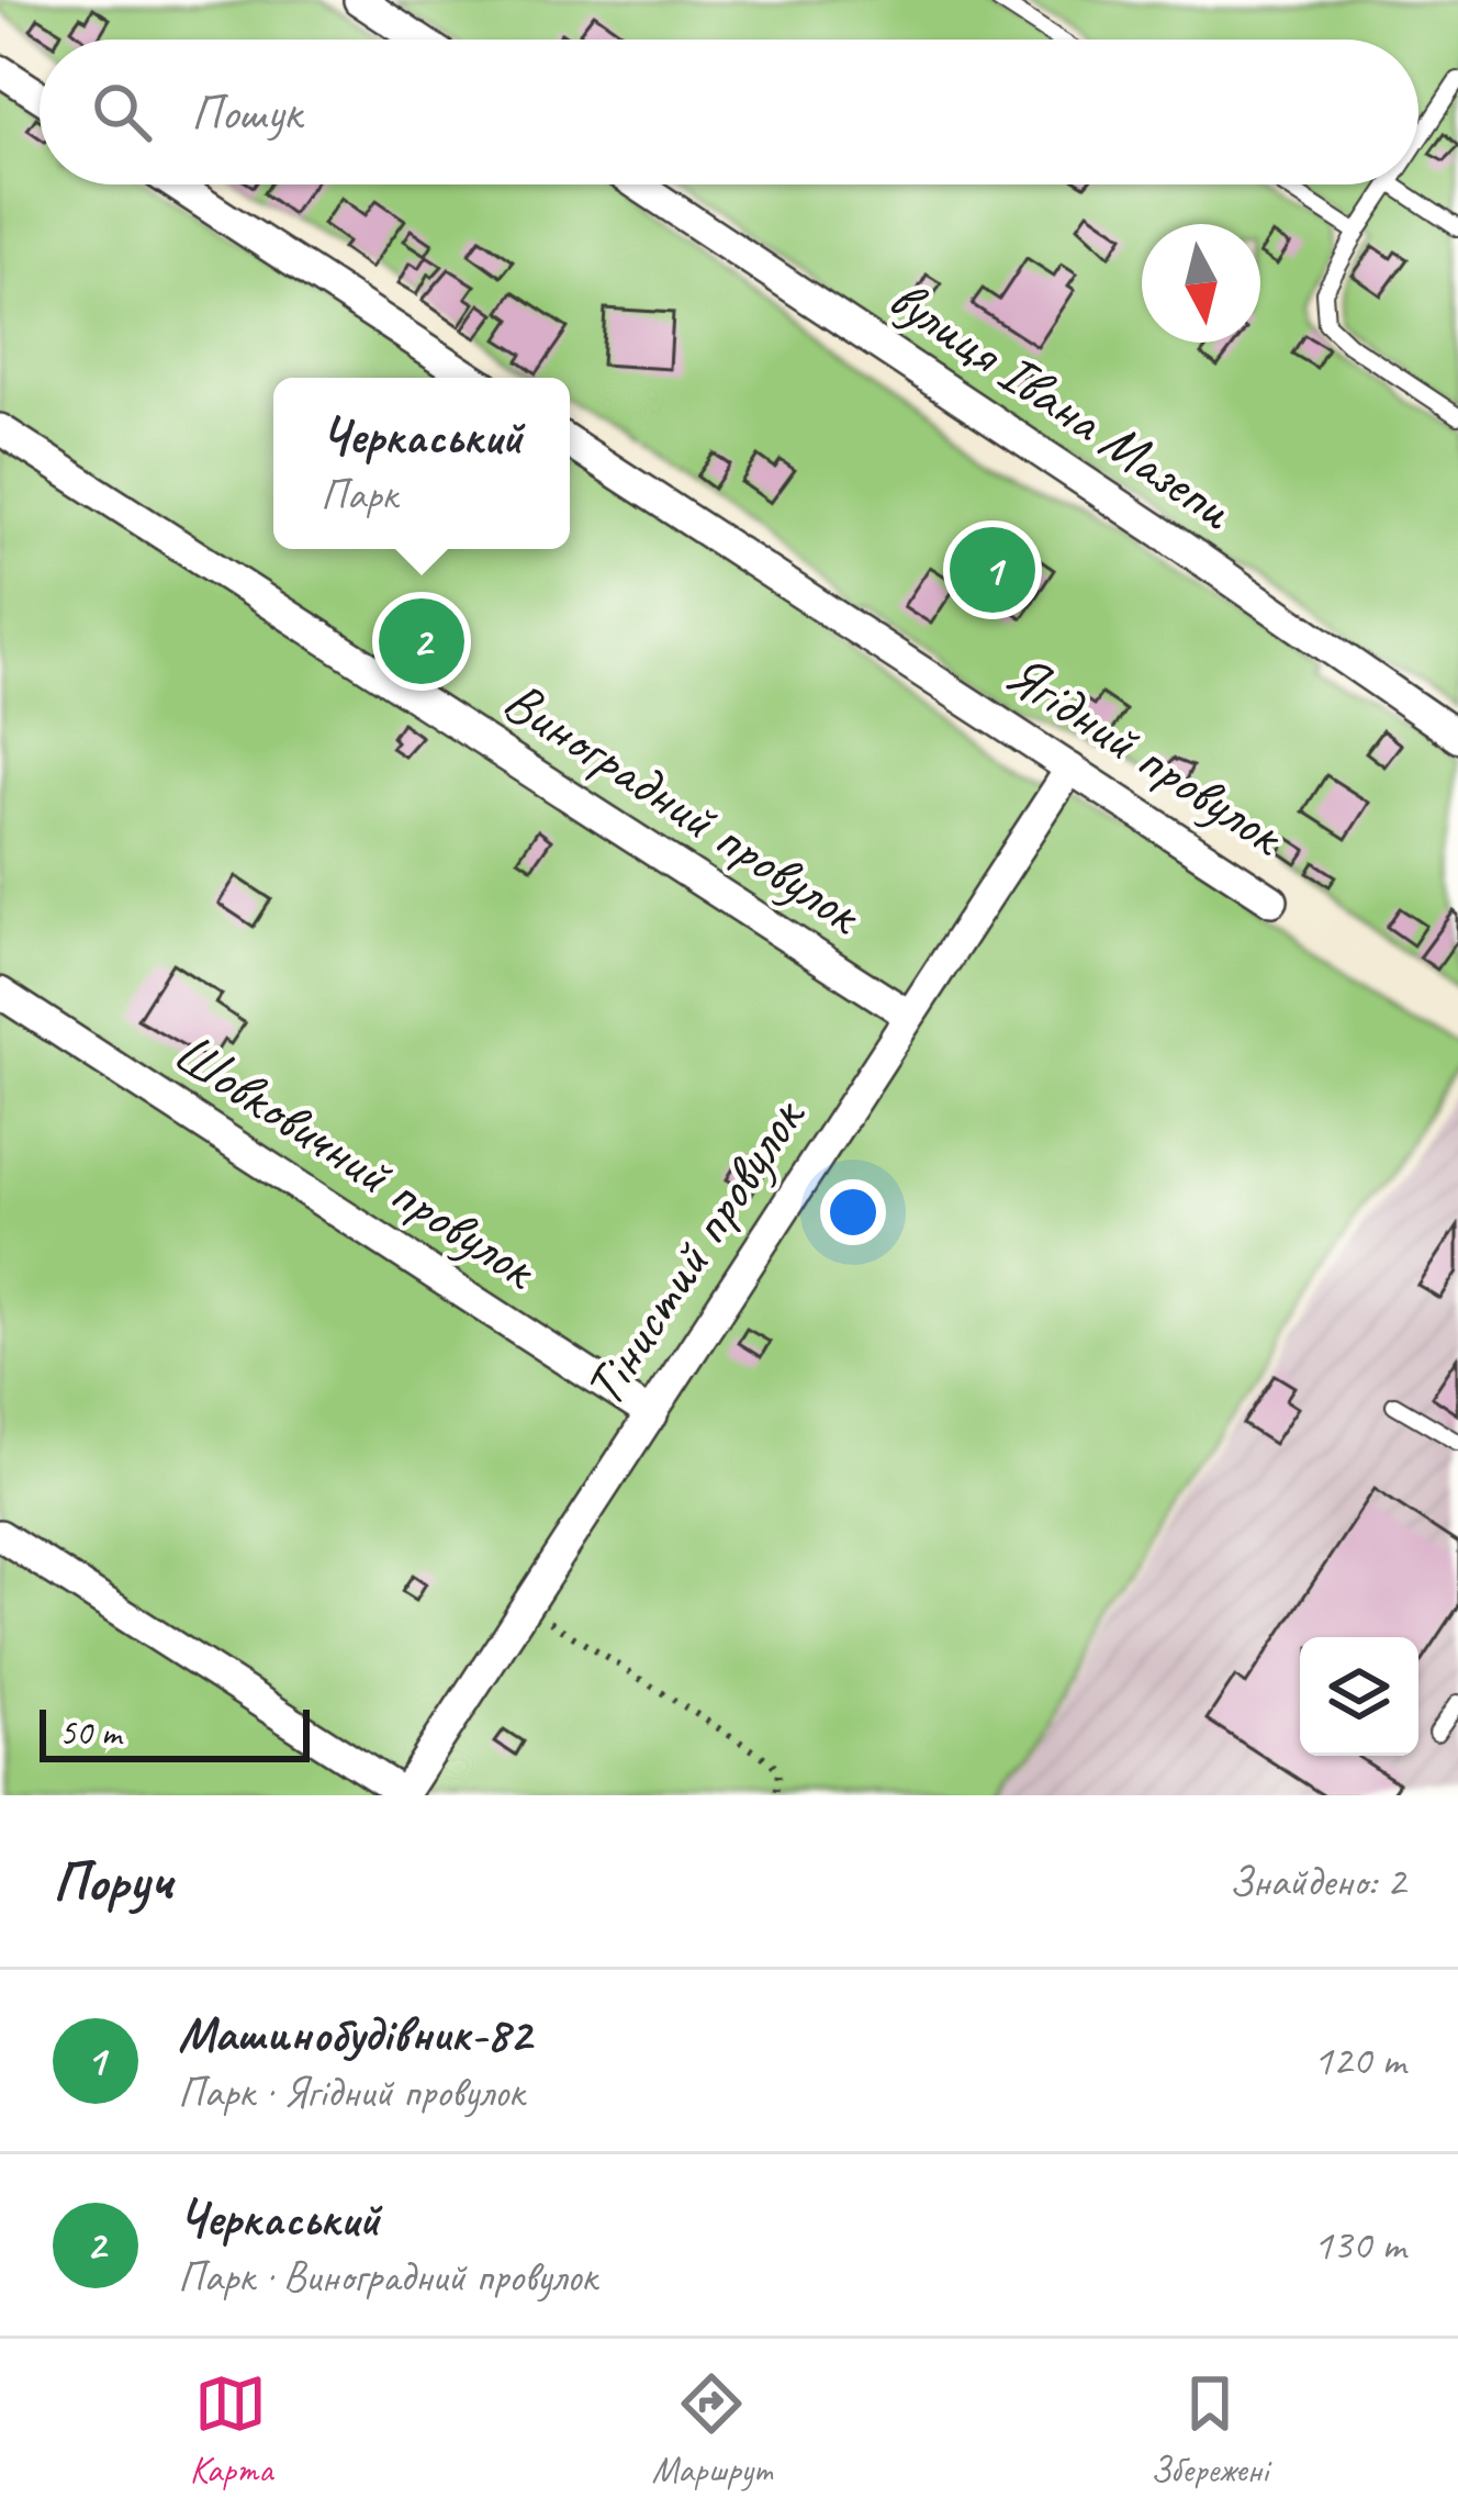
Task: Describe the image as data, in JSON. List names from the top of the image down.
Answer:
{
  "streets": {
    "street": [
      "вулиця Івана Мазепи",
      "Ягідний провулок",
      "Виноградний провулок",
      "Шовковичний провулок",
      "Тінистий провулок"
    ]
  },
  "crossings": [
    ["Ягідний провулок", "Тінистий провулок"],
    ["Виноградний провулок", "Тінистий провулок"],
    ["Шовковичний провулок", "Тінистий провулок"]
  ],
  "scale_bar": "50 m",
  "north": "bottom",
  "page": {
    "search": "Пошук",
    "popup": ["Черкаський", "Парк"],
    "pins": ["1", "2"],
    "scale": "50 m",
    "heading": ["Поруч", "Знайдено: 2"],
    "list": [
      {
        "mark": "1",
        "name": "Машинобудівник-82",
        "note": "Парк · Ягідний провулок",
        "value": "120 m"
      },
      {
        "mark": "2",
        "name": "Черкаський",
        "note": "Парк · Виноградний провулок",
        "value": "130 m"
      }
    ],
    "nav": ["Карта", "Маршрут", "Збережені"]
  }
}
